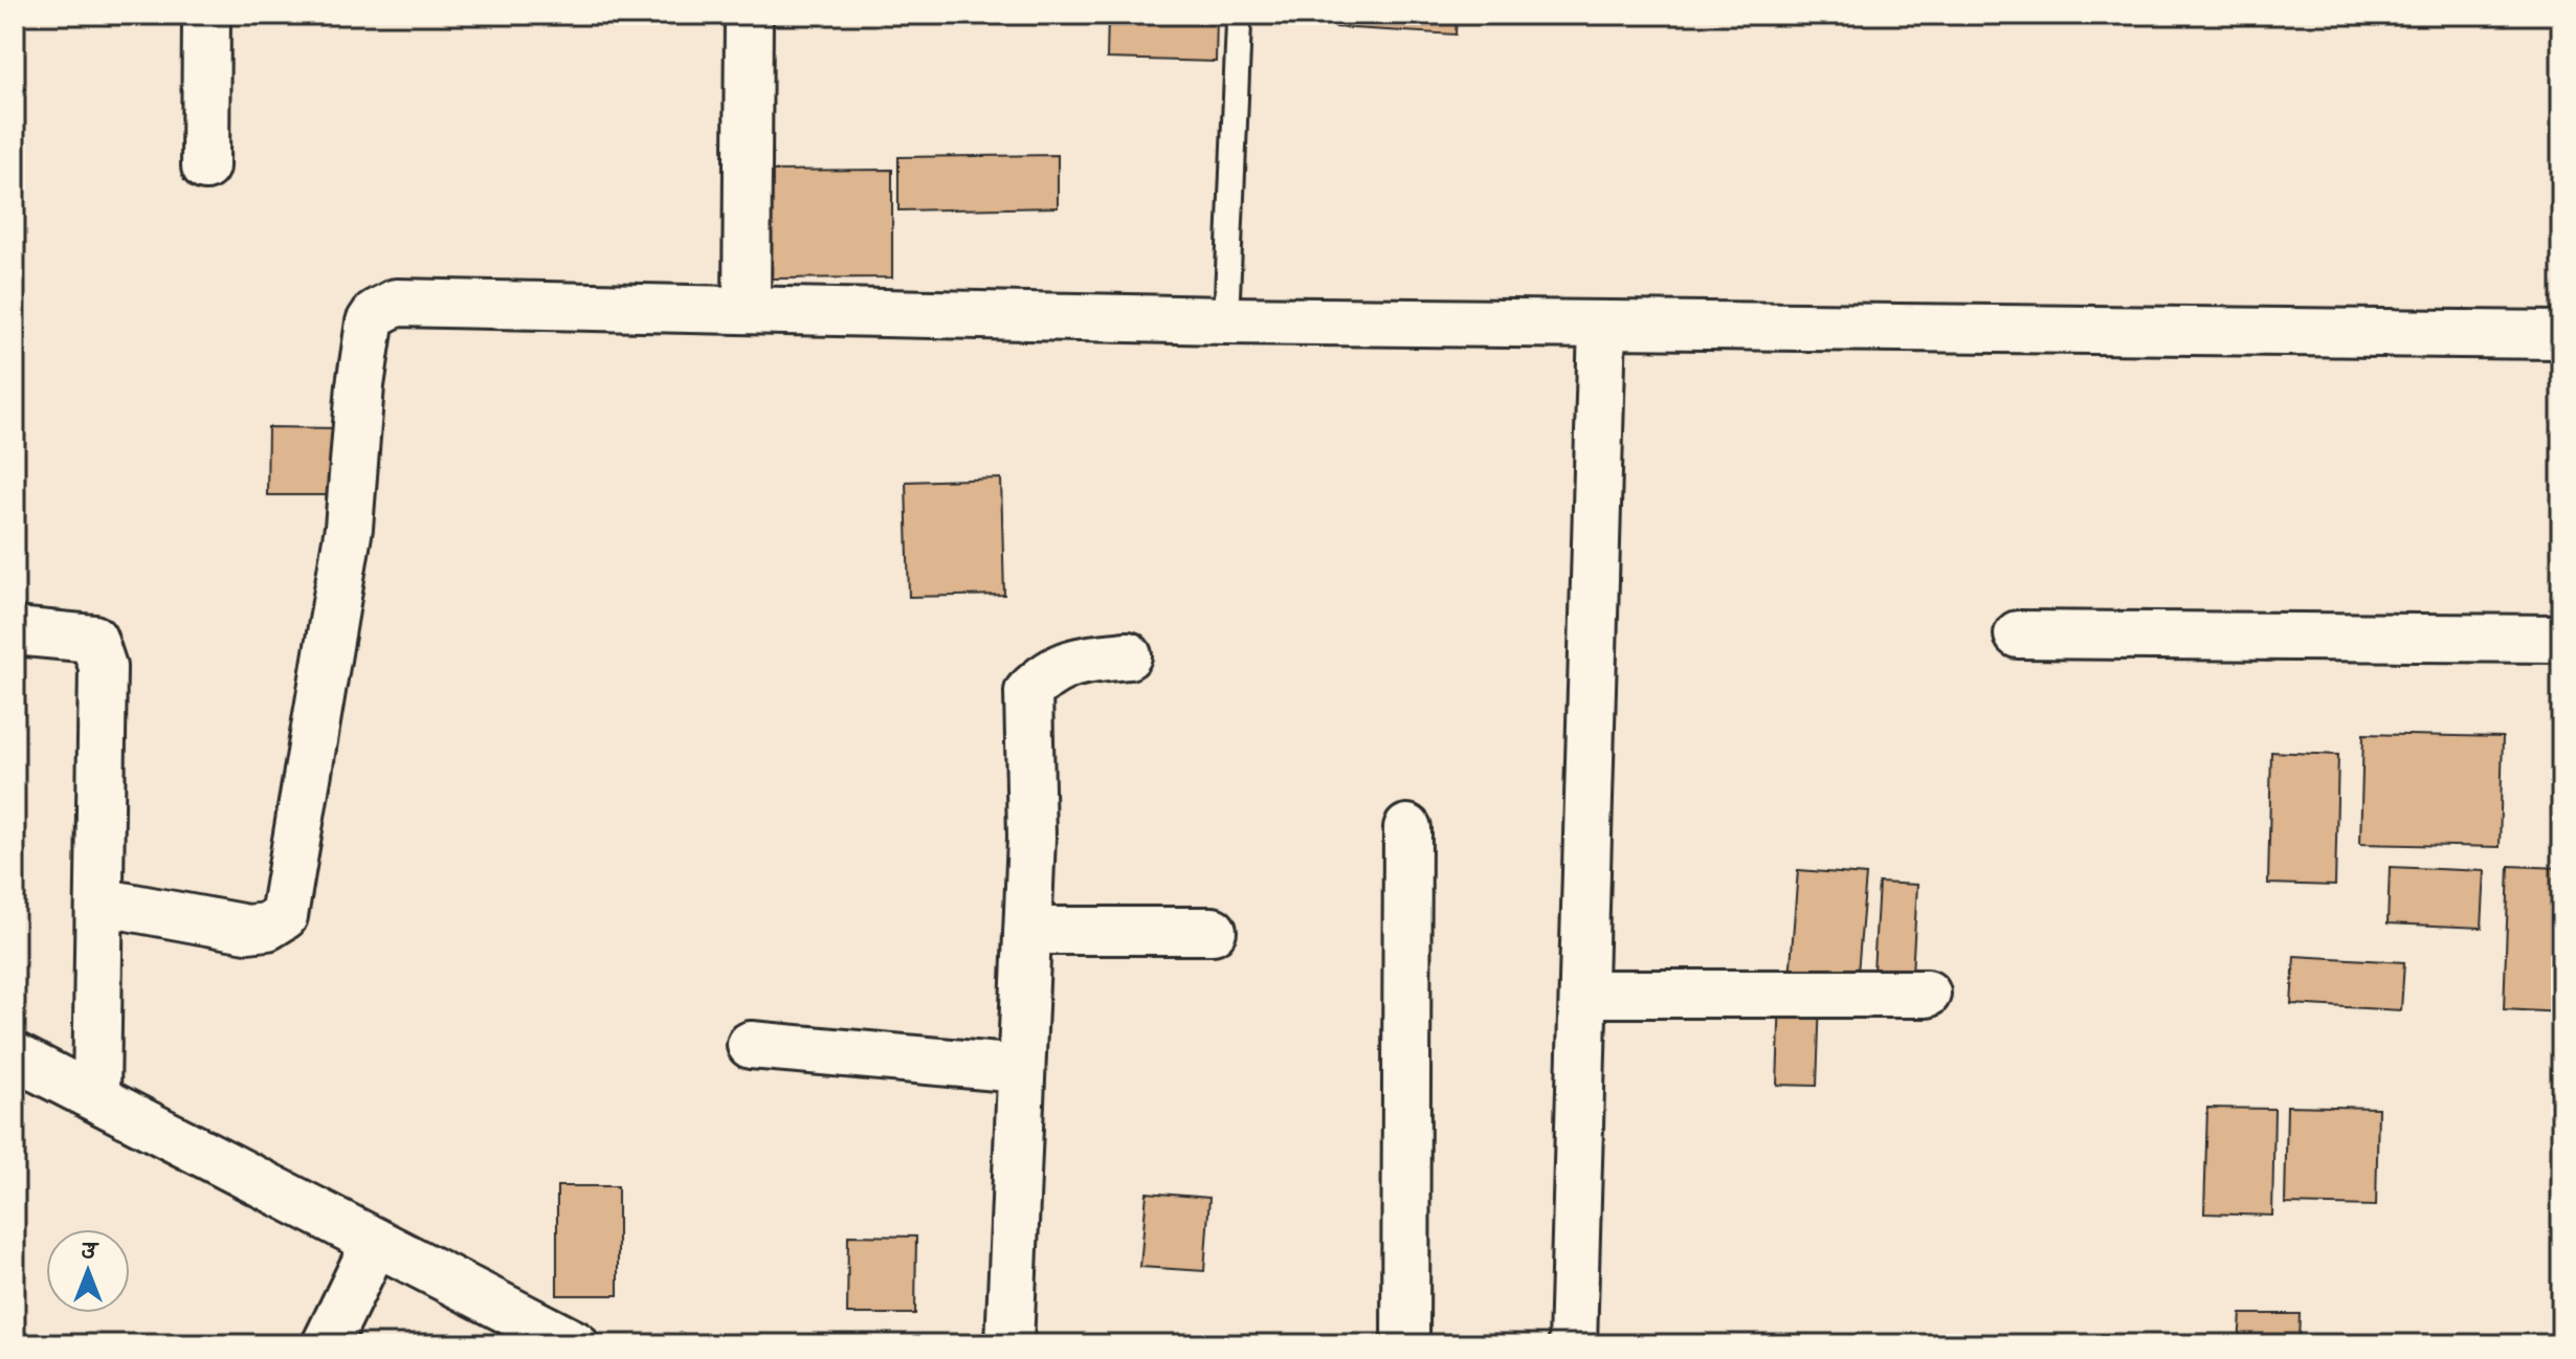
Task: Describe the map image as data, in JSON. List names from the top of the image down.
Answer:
{
  "north": "top"
}
